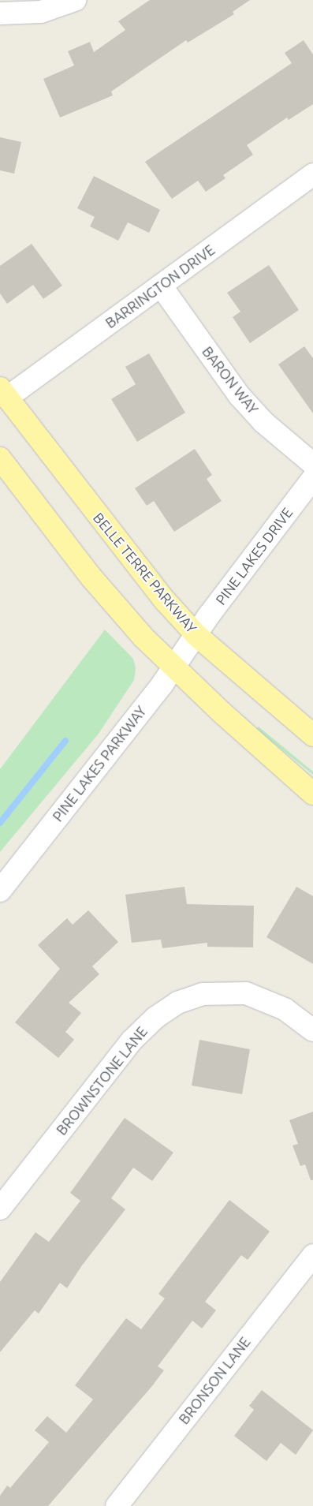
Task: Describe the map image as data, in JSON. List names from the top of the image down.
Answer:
{
  "streets": {
    "main road": ["BELLE TERRE PARKWAY"],
    "street": [
      "BARRINGTON DRIVE",
      "BARON WAY",
      "PINE LAKES DRIVE",
      "PINE LAKES PARKWAY",
      "BROWNSTONE LANE",
      "BRONSON LANE"
    ]
  },
  "crossings": [
    ["BARRINGTON DRIVE", "BARON WAY"],
    ["BARRINGTON DRIVE", "BELLE TERRE PARKWAY"],
    ["PINE LAKES DRIVE", "BELLE TERRE PARKWAY"],
    ["PINE LAKES DRIVE", "PINE LAKES PARKWAY"],
    ["BELLE TERRE PARKWAY", "PINE LAKES PARKWAY"]
  ]
}
